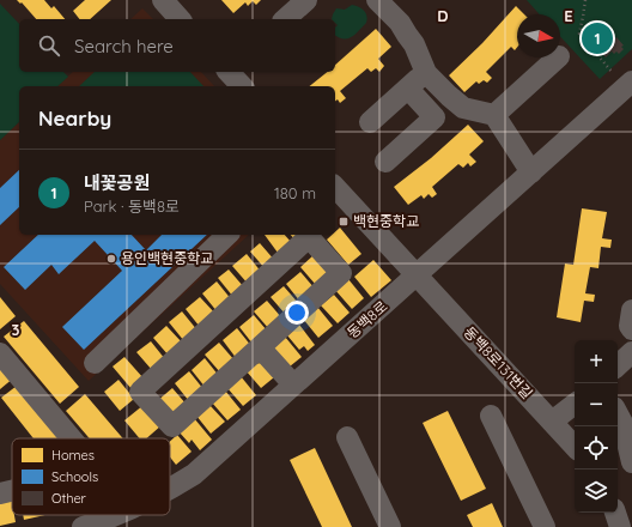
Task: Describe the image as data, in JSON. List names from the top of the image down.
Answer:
{
  "streets": {
    "street": ["동백8로", "동백8로131번길"]
  },
  "crossings": [
    ["동백8로", "동백8로131번길"]
  ],
  "places": {
    "transit": ["백현중학교"],
    "other": ["용인백현중학교"]
  },
  "legend": ["Homes", "Schools", "Other"],
  "north": "right",
  "page": {
    "search": "Search here",
    "pins": "1",
    "heading": "Nearby",
    "list": [
      {
        "mark": "1",
        "name": "내꽃공원",
        "note": "Park · 동백8로",
        "value": "180 m"
      }
    ],
    "map_buttons": ["+", "−"]
  },
  "grid": {
    "columns": ["D", "E"],
    "rows": ["3"]
  }
}
